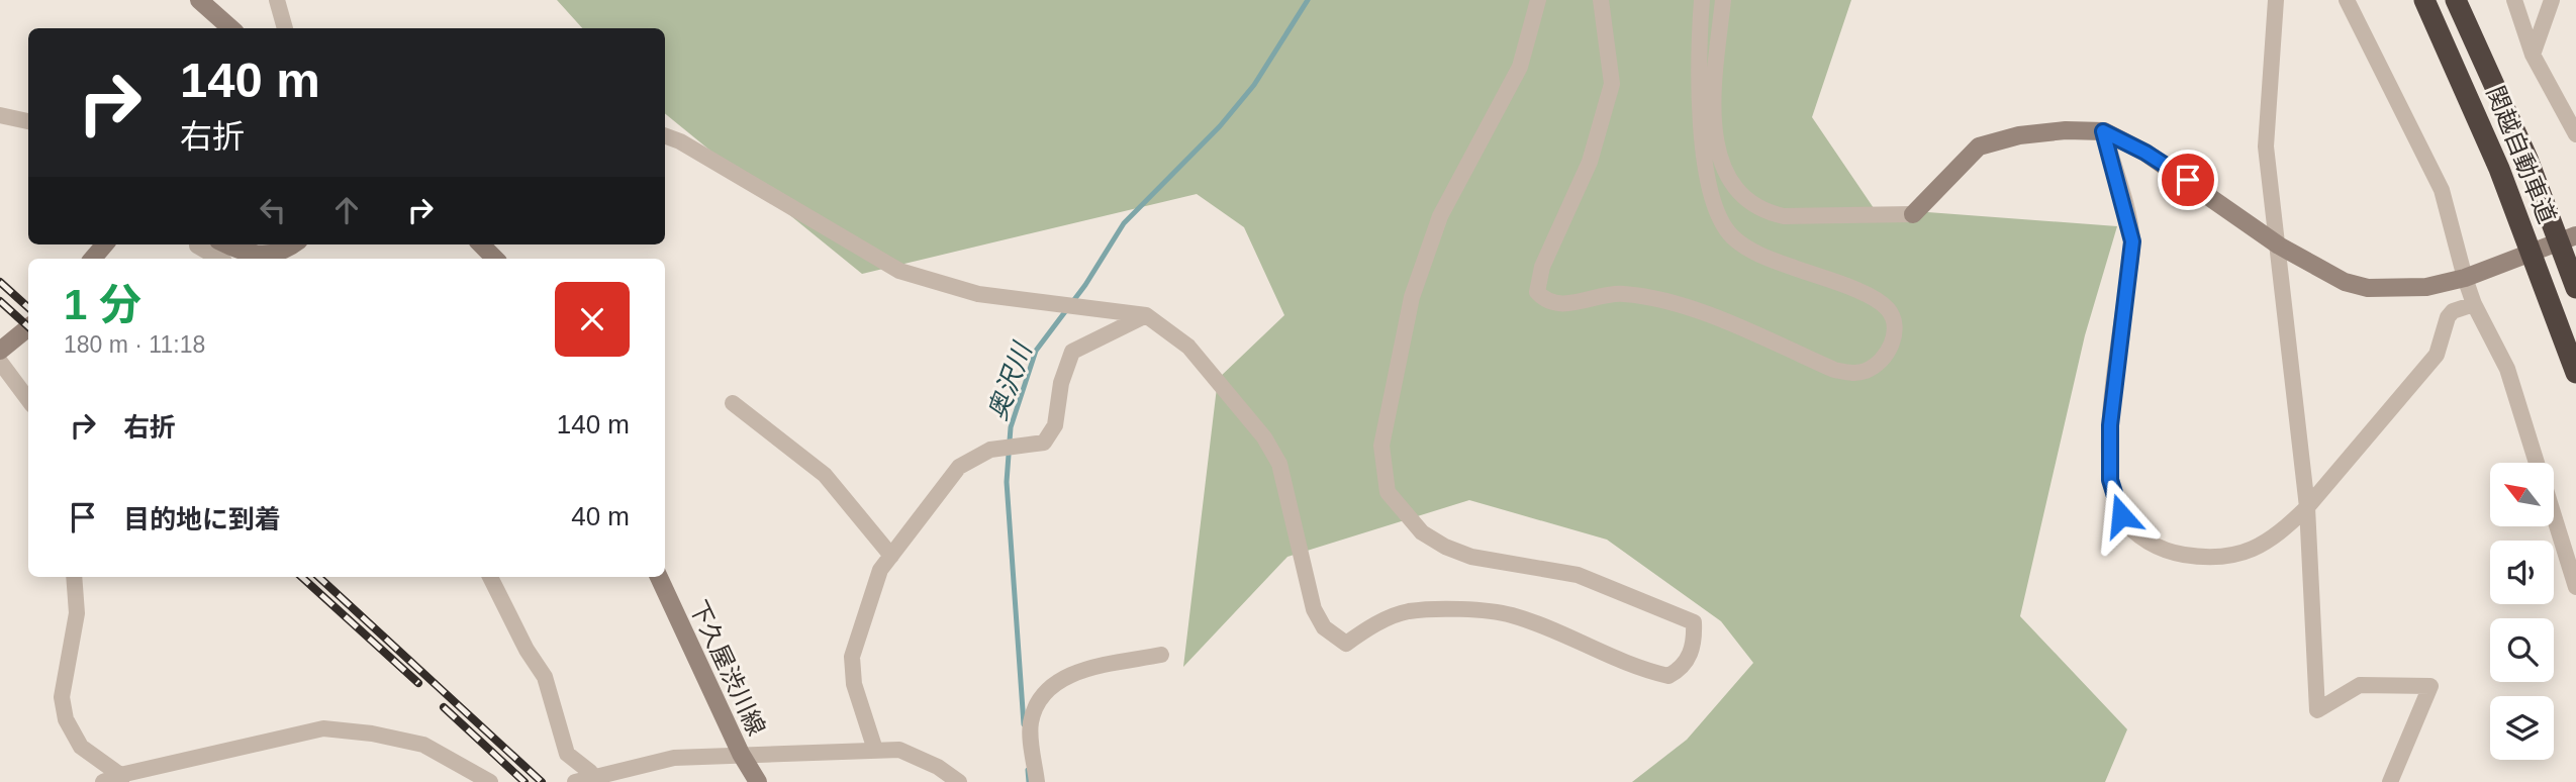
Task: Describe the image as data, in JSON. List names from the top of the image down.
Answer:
{
  "streets": {
    "highway": ["関越自動車道"],
    "street": ["下久屋渋川線"]
  },
  "water": ["奥沢川"],
  "north": "top left",
  "page": {
    "turn": ["140 m", "右折"],
    "heading": ["1 分", "180 m · 11:18"],
    "list": [
      {
        "name": "右折",
        "value": "140 m"
      },
      {
        "name": "目的地に到着",
        "value": "40 m"
      }
    ]
  }
}
